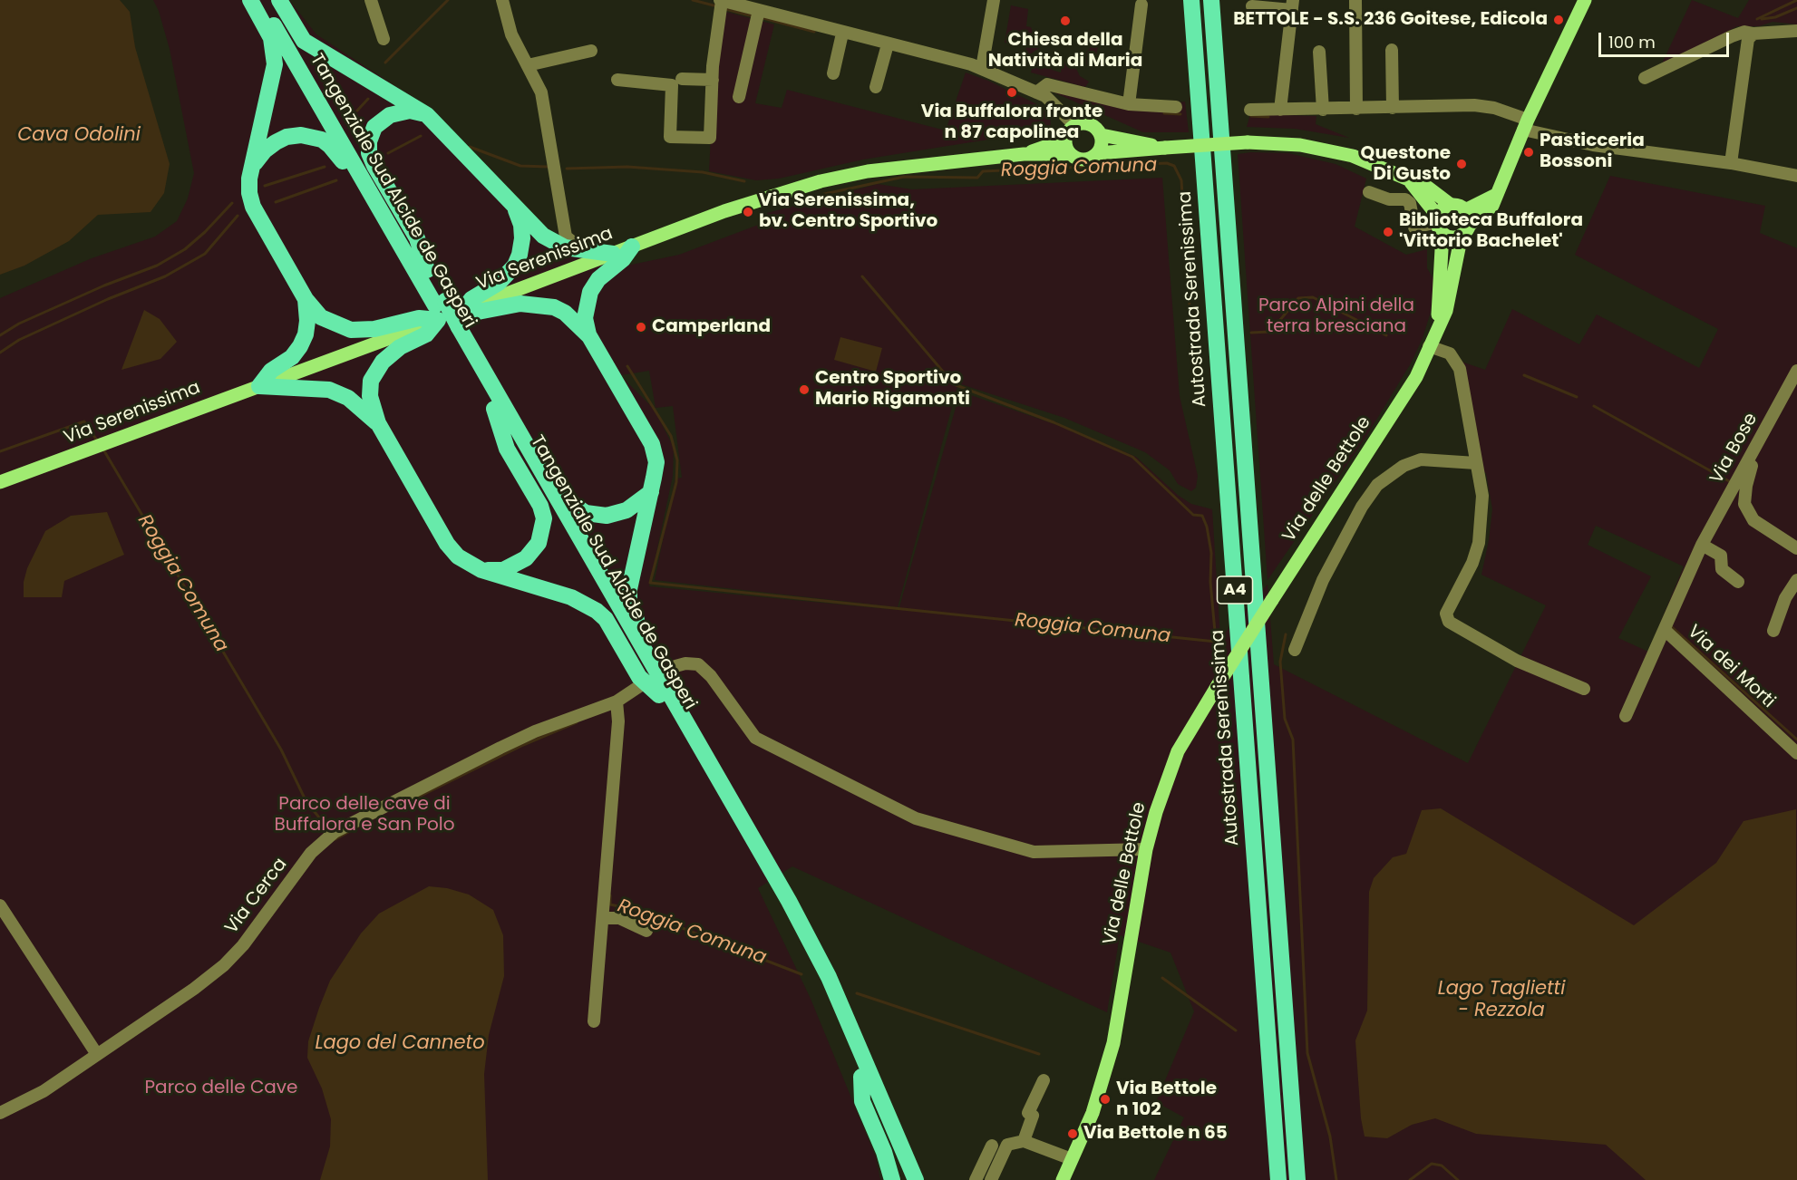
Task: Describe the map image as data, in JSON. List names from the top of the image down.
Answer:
{
  "streets": {
    "highway": ["Tangenziale Sud Alcide de Gasperi", "Autostrada Serenissima", "A4"],
    "main road": ["Via Serenissima", "Via delle Bettole"],
    "street": ["Via Bose", "Via dei Morti", "Via Cerca"]
  },
  "crossings": [
    ["Tangenziale Sud Alcide de Gasperi", "Via Serenissima"],
    ["Via Serenissima", "Via delle Bettole"],
    ["Via Bose", "Via dei Morti"]
  ],
  "water": [
    "Cava Odolini",
    "Roggia Comuna",
    "Lago Taglietti - Rezzola",
    "Lago del Canneto"
  ],
  "parks": ["Parco Alpini della terra bresciana", "Parco delle cave di Buffalora e San Polo", "Parco delle Cave"],
  "places": [
    "BETTOLE - S.S. 236 Goitese, Edicola",
    "Chiesa della Natività di Maria",
    "Via Buffalora fronte n 87 capolinea",
    "Pasticceria Bossoni",
    "Questone Di Gusto",
    "Via Serenissima, bv. Centro Sportivo",
    "Biblioteca Buffalora 'Vittorio Bachelet'",
    "Camperland",
    "Centro Sportivo Mario Rigamonti",
    "Via Bettole n 102",
    "Via Bettole n 65"
  ],
  "scale_bar": "100 m"
}
